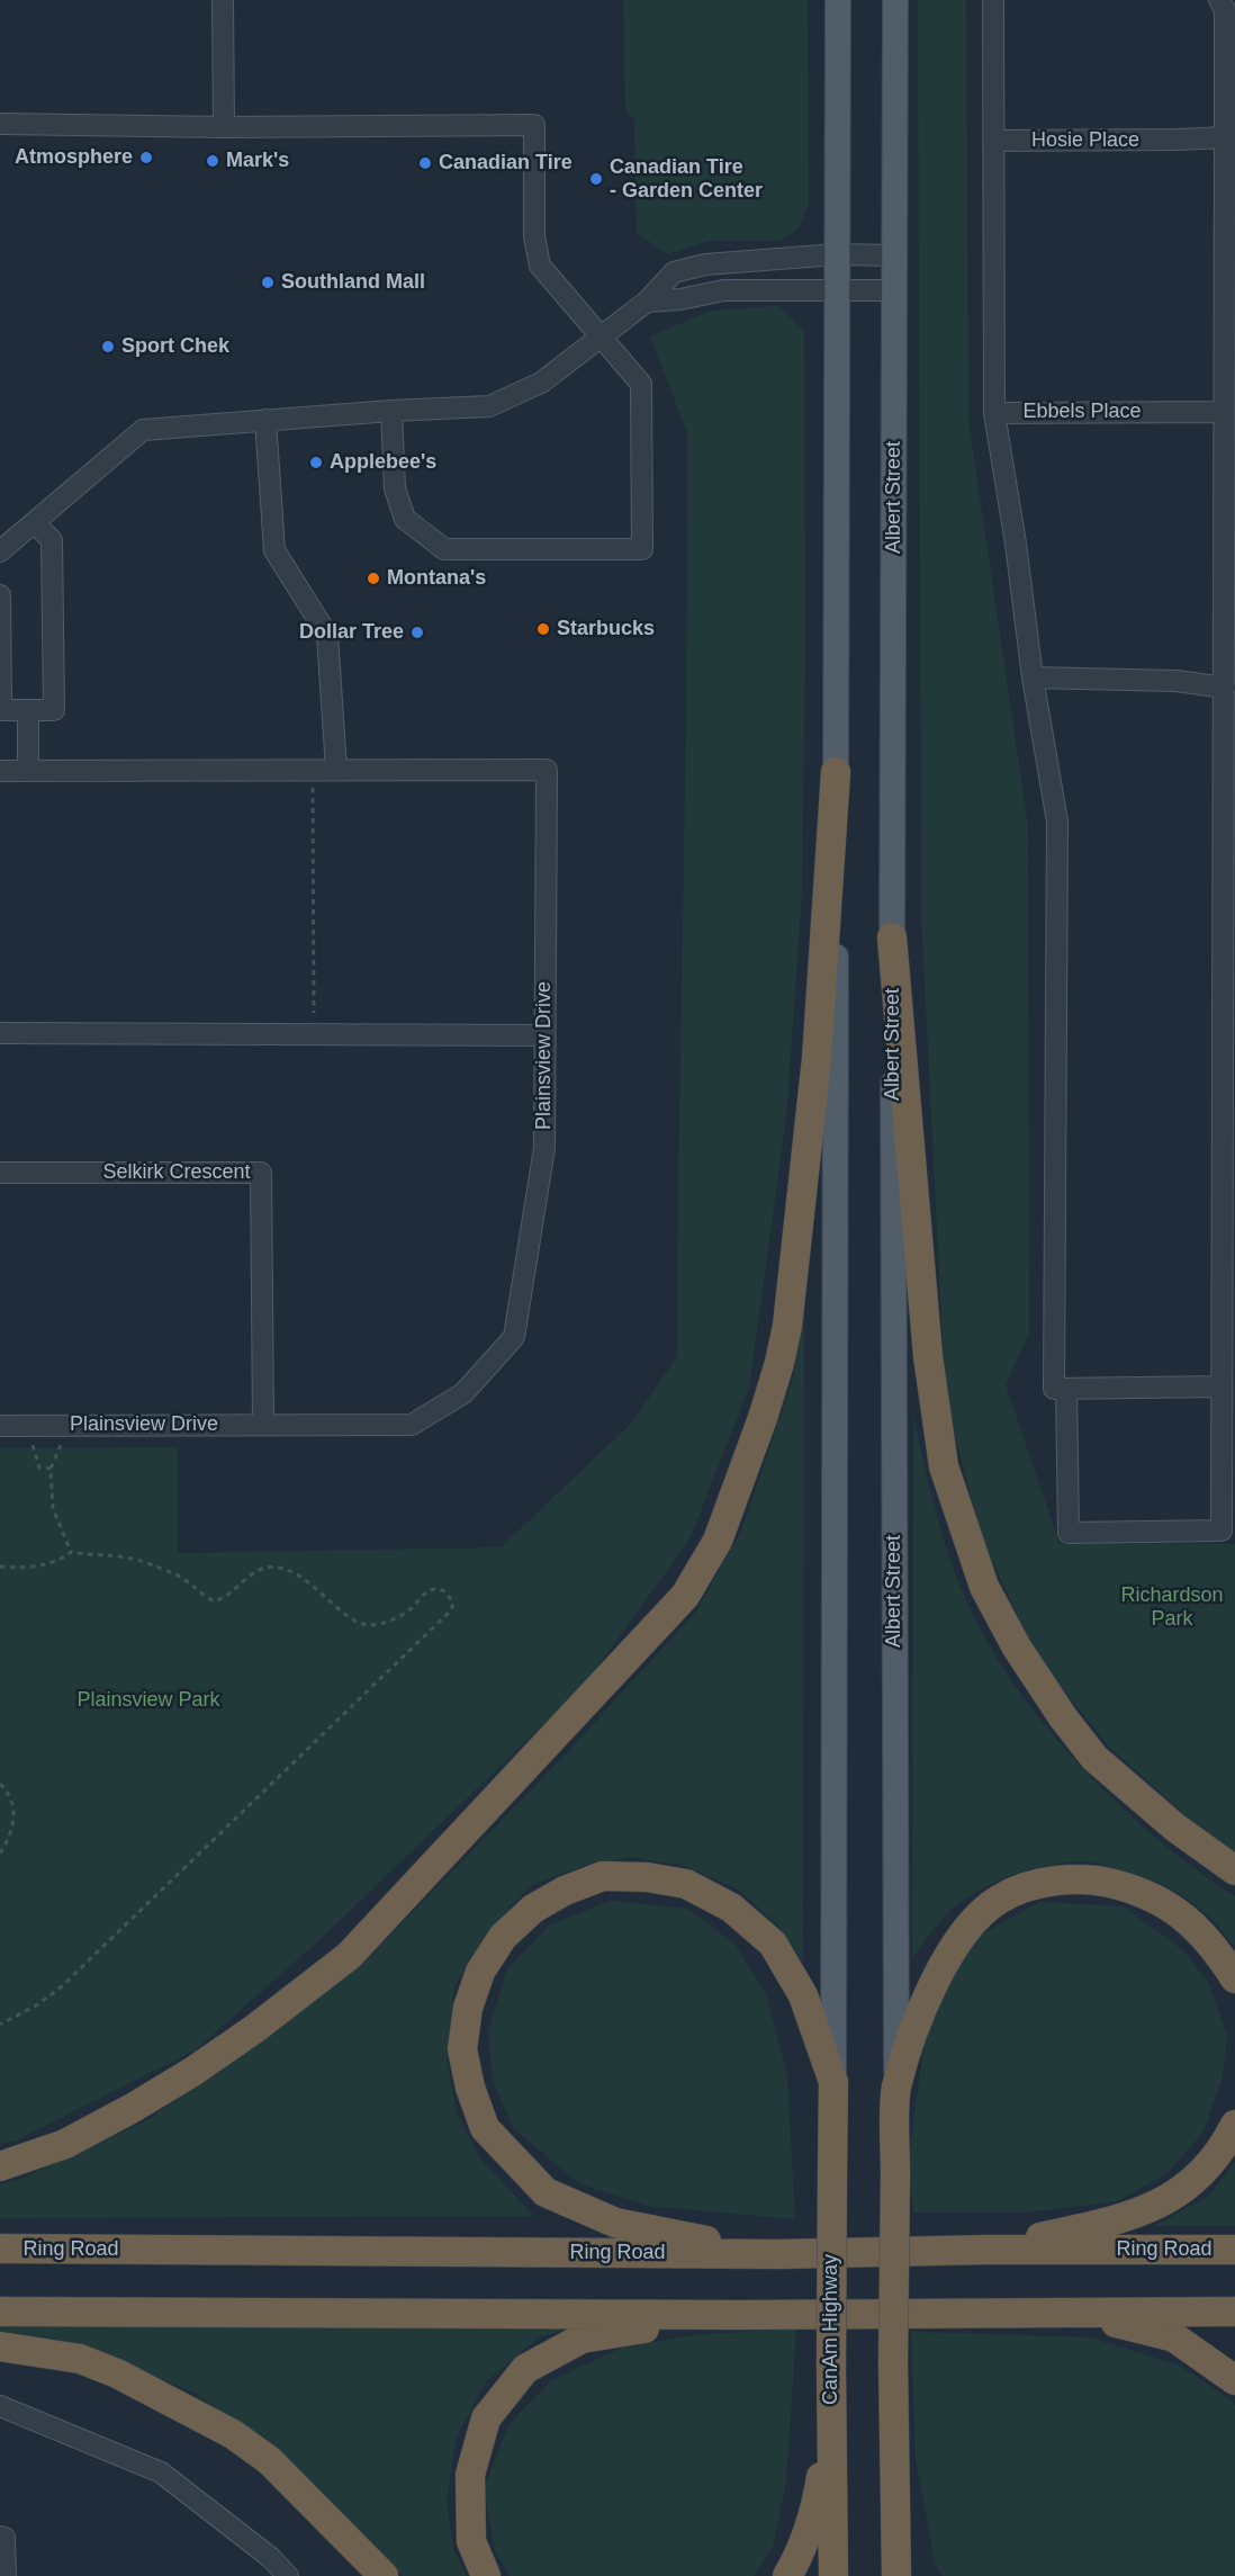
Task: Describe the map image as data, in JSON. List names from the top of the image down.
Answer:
{
  "streets": {
    "highway": ["Ring Road", "CanAm Highway"],
    "main road": ["Albert Street"],
    "street": [
      "Hosie Place",
      "Ebbels Place",
      "Plainsview Drive",
      "Selkirk Crescent"
    ]
  },
  "crossings": [
    ["Plainsview Drive", "Selkirk Crescent"],
    ["Ring Road", "CanAm Highway"]
  ],
  "parks": ["Richardson Park", "Plainsview Park"],
  "places": [
    "Atmosphere",
    "Mark's",
    "Canadian Tire",
    "Canadian Tire - Garden Center",
    "Southland Mall",
    "Sport Chek",
    "Applebee's",
    "Montana's",
    "Starbucks",
    "Dollar Tree"
  ]
}
